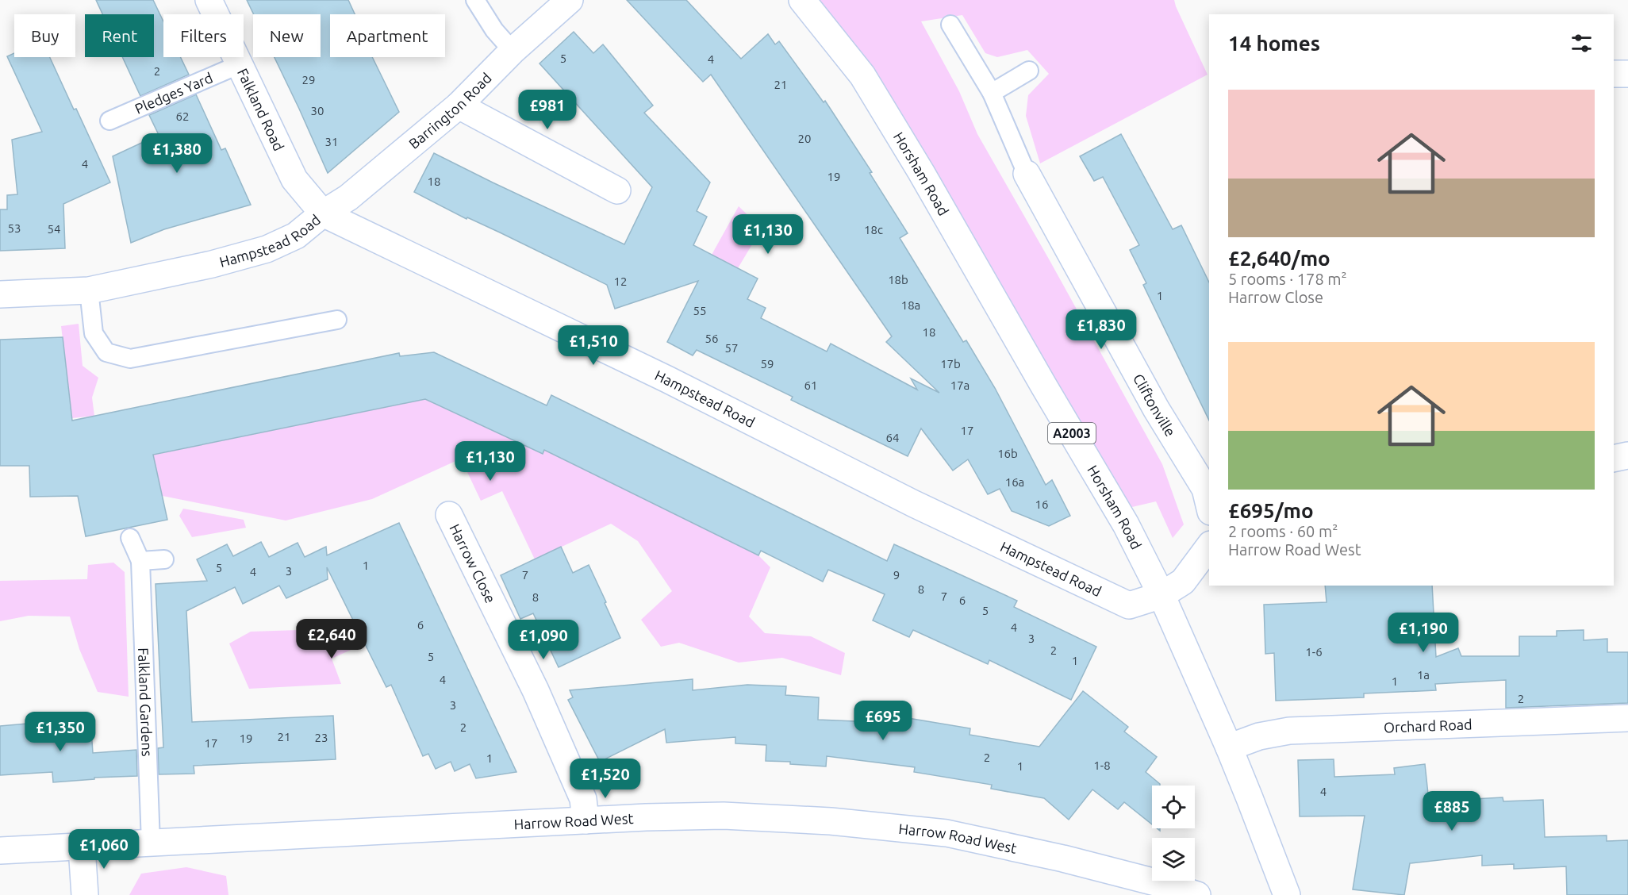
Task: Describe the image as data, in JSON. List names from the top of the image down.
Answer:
{
  "streets": {
    "street": [
      "Falkland Road",
      "Barrington Road",
      "Horsham Road",
      "Hampstead Road",
      "Cliftonville",
      "A2003",
      "Harrow Close",
      "Orchard Road",
      "Harrow Road West"
    ],
    "lane": ["Pledges Yard", "Falkland Gardens"]
  },
  "crossings": [
    ["Pledges Yard", "Falkland Road"],
    ["Falkland Road", "Barrington Road"],
    ["Falkland Road", "Hampstead Road"],
    ["Barrington Road", "Hampstead Road"],
    ["Horsham Road", "Hampstead Road"],
    ["Horsham Road", "Orchard Road"],
    ["Harrow Close", "Harrow Road West"],
    ["Falkland Gardens", "Harrow Road West"]
  ],
  "house_numbers": [
    "5",
    "4",
    "2",
    "29",
    "21",
    "30",
    "62",
    "20",
    "31",
    "4",
    "19",
    "18",
    "53",
    "54",
    "18c",
    "18b",
    "12",
    "1",
    "18a",
    "55",
    "18",
    "56",
    "57",
    "59",
    "17b",
    "61",
    "17a",
    "17",
    "64",
    "16b",
    "16a",
    "16",
    "1",
    "5",
    "3",
    "4",
    "7",
    "9",
    "8",
    "7",
    "8",
    "6",
    "5",
    "6",
    "4",
    "3",
    "2",
    "1-6",
    "5",
    "1",
    "1a",
    "4",
    "1",
    "2",
    "3",
    "2",
    "21",
    "23",
    "19",
    "17",
    "2",
    "1",
    "1-8",
    "1",
    "4"
  ],
  "page": {
    "chip": [
      "Buy",
      "Rent",
      "Filters",
      "New",
      "Apartment"
    ],
    "heading": "14 homes",
    "list": [
      {
        "name": "£2,640/mo",
        "note": "5 rooms · 178 m² · Harrow Close"
      },
      {
        "name": "£695/mo",
        "note": "2 rooms · 60 m² · Harrow Road West"
      }
    ],
    "price": [
      "£981",
      "£1,380",
      "£1,130",
      "£1,830",
      "£1,510",
      "£1,130",
      "£1,190",
      "£2,640",
      "£1,090",
      "£695",
      "£1,350",
      "£1,520",
      "£885",
      "£1,060"
    ]
  }
}
